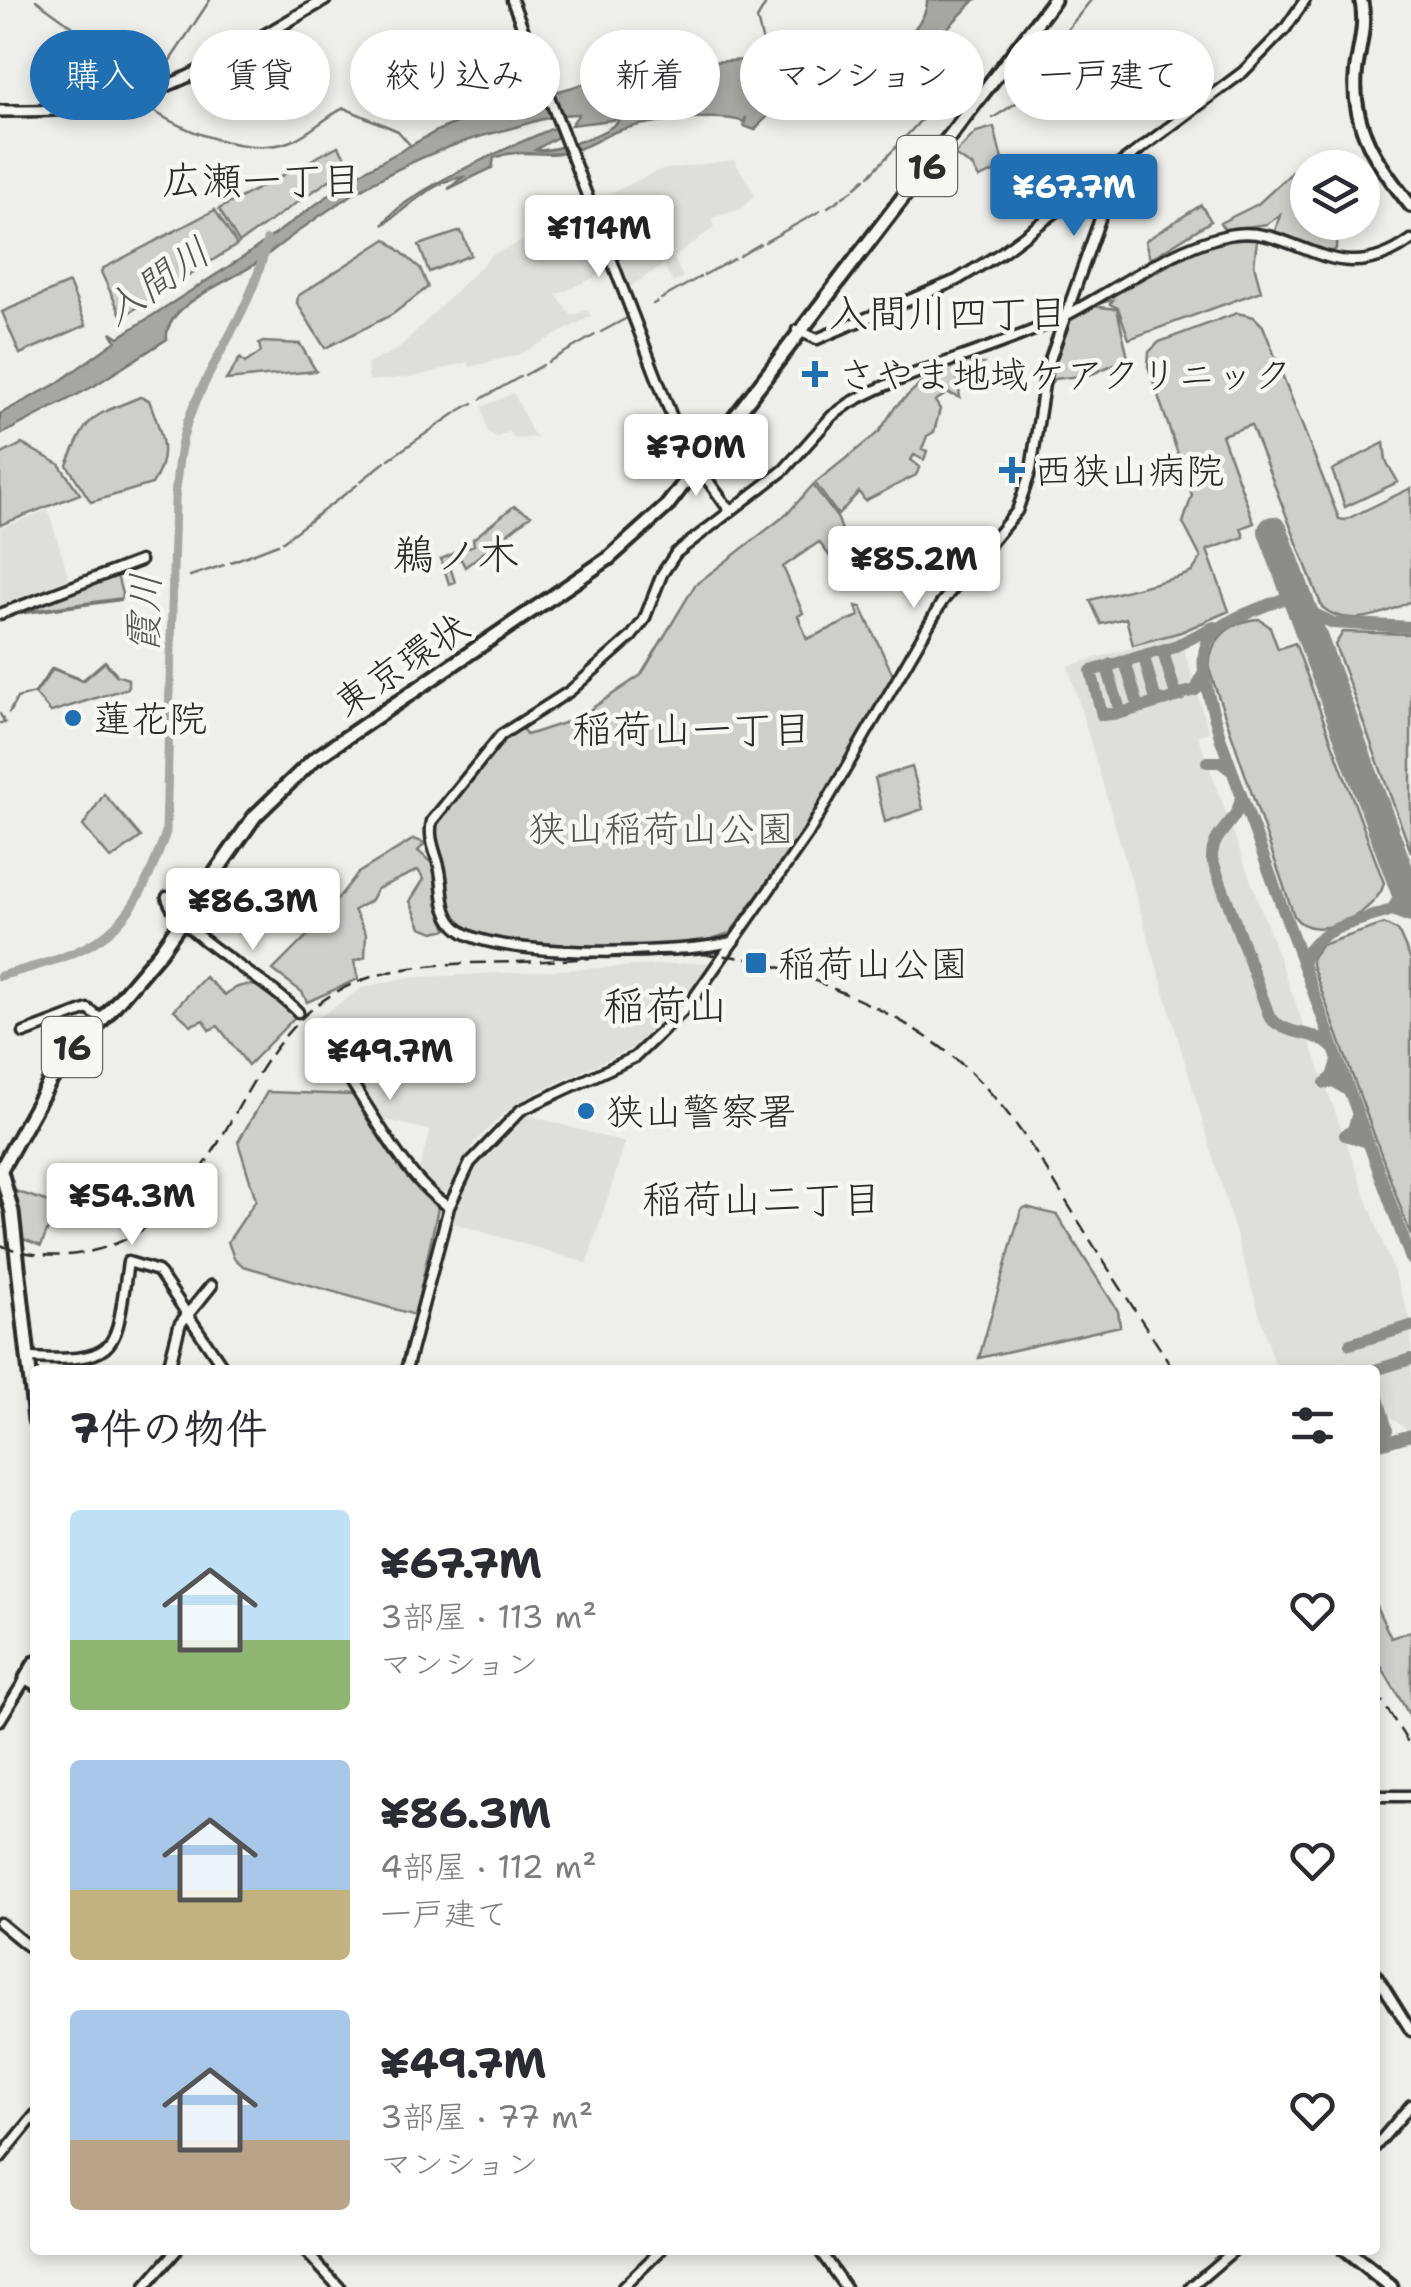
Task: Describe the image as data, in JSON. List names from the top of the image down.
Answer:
{
  "streets": {
    "highway": ["16", "東京環状"]
  },
  "districts": [
    "広瀬一丁目",
    "入間川四丁目",
    "鵜ノ木",
    "稲荷山一丁目",
    "稲荷山",
    "稲荷山二丁目"
  ],
  "water": ["入間川", "霞川"],
  "parks": ["狭山稲荷山公園"],
  "places": {
    "health": ["さやま地域ケアクリニック", "西狭山病院"],
    "other": ["蓮花院", "狭山警察署"],
    "transit": ["稲荷山公園"]
  },
  "page": {
    "chip": [
      "購入",
      "賃貸",
      "絞り込み",
      "新着",
      "マンション",
      "一戸建て"
    ],
    "price": [
      "¥67.7M",
      "¥114M",
      "¥70M",
      "¥85.2M",
      "¥86.3M",
      "¥49.7M",
      "¥54.3M"
    ],
    "heading": "7件の物件",
    "list": [
      {
        "name": "¥67.7M",
        "note": "3部屋 · 113 m² · マンション"
      },
      {
        "name": "¥86.3M",
        "note": "4部屋 · 112 m² · 一戸建て"
      },
      {
        "name": "¥49.7M",
        "note": "3部屋 · 77 m² · マンション"
      }
    ]
  }
}
